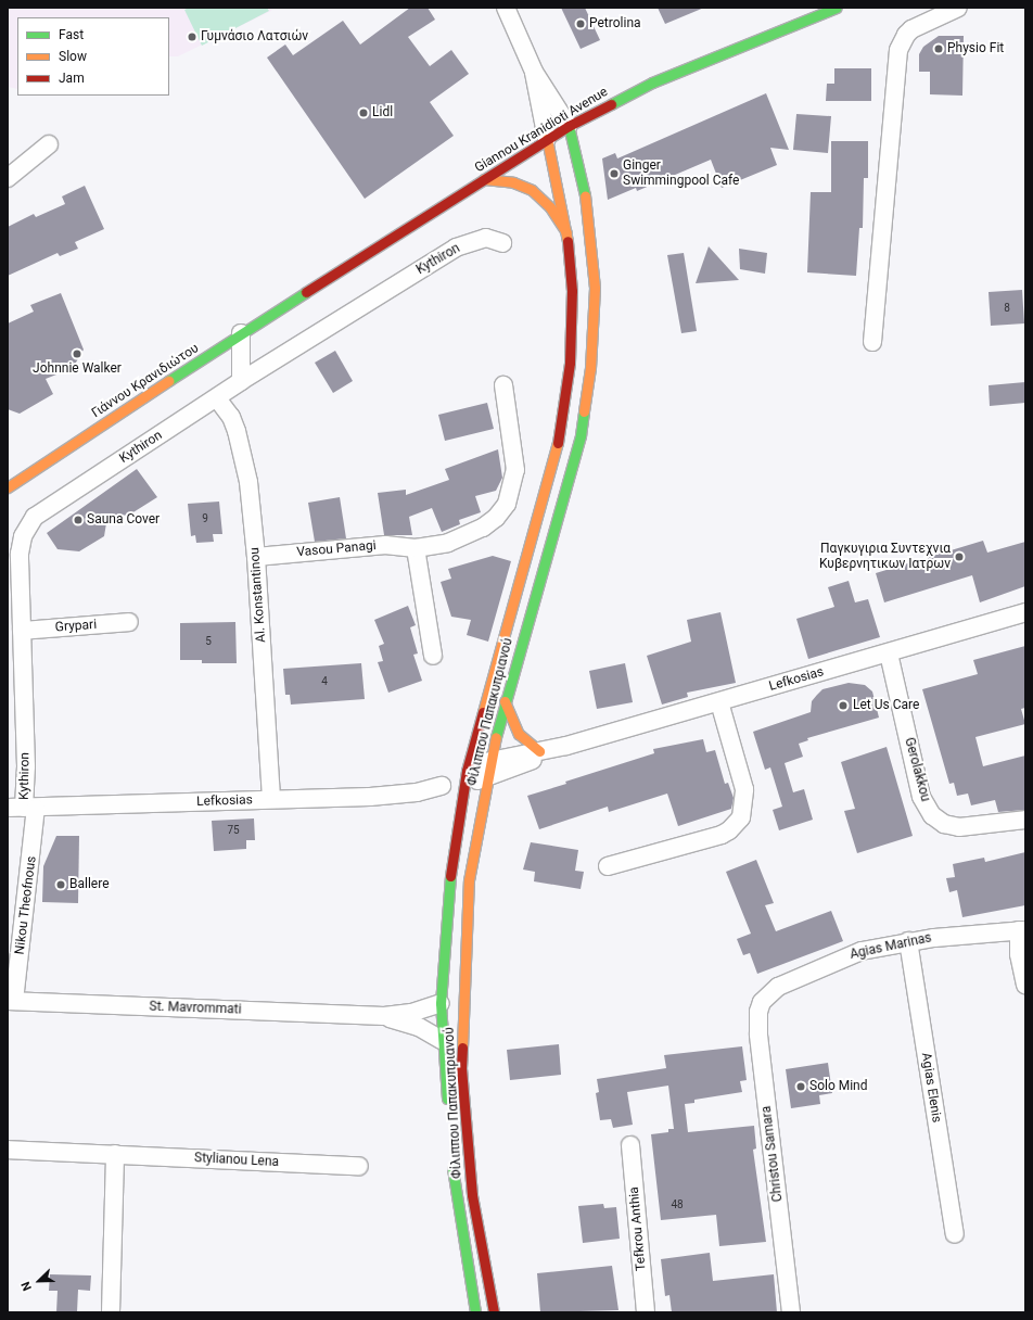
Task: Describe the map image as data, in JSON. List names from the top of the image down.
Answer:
{
  "streets": {
    "main road": ["Giannou Kranidioti Avenue", "Γιάννου Κρανιδιώτου", "Φίλιππου Παπακυπριανού"],
    "street": [
      "Kythiron",
      "Vasou Panagi",
      "Al. Konstantinou",
      "Grypari",
      "Lefkosias",
      "Gerolakkou",
      "Nikou Theofnous",
      "Agias Marinas",
      "St. Mavrommati",
      "Agias Elenis",
      "Christou Samara",
      "Stylianou Lena",
      "Tefkrou Anthia"
    ]
  },
  "crossings": [
    ["Giannou Kranidioti Avenue", "Γιάννου Κρανιδιώτου"],
    ["Giannou Kranidioti Avenue", "Φίλιππου Παπακυπριανού"],
    ["Kythiron", "Al. Konstantinou"],
    ["Kythiron", "Grypari"],
    ["Kythiron", "Lefkosias"],
    ["Kythiron", "Nikou Theofnous"],
    ["Vasou Panagi", "Al. Konstantinou"],
    ["Al. Konstantinou", "Lefkosias"],
    ["Lefkosias", "Φίλιππου Παπακυπριανού"],
    ["Lefkosias", "Gerolakkou"],
    ["Lefkosias", "Nikou Theofnous"],
    ["Φίλιππου Παπακυπριανού", "St. Mavrommati"],
    ["Nikou Theofnous", "St. Mavrommati"],
    ["Agias Marinas", "Agias Elenis"],
    ["Agias Marinas", "Christou Samara"]
  ],
  "places": [
    "Petrolina",
    "Γυμνάσιο Λατσιών",
    "Physio Fit",
    "Lidl",
    "Ginger Swimmingpool Cafe",
    "Johnnie Walker",
    "Sauna Cover",
    "Παγκυγιρια Συντεχνια Κυβερνητικων Ιατρων",
    "Let Us Care",
    "Ballere",
    "Solo Mind"
  ],
  "house_numbers": [
    "8",
    "9",
    "5",
    "4",
    "75",
    "48"
  ],
  "legend": ["Fast", "Slow", "Jam"],
  "north": "bottom left"
}
